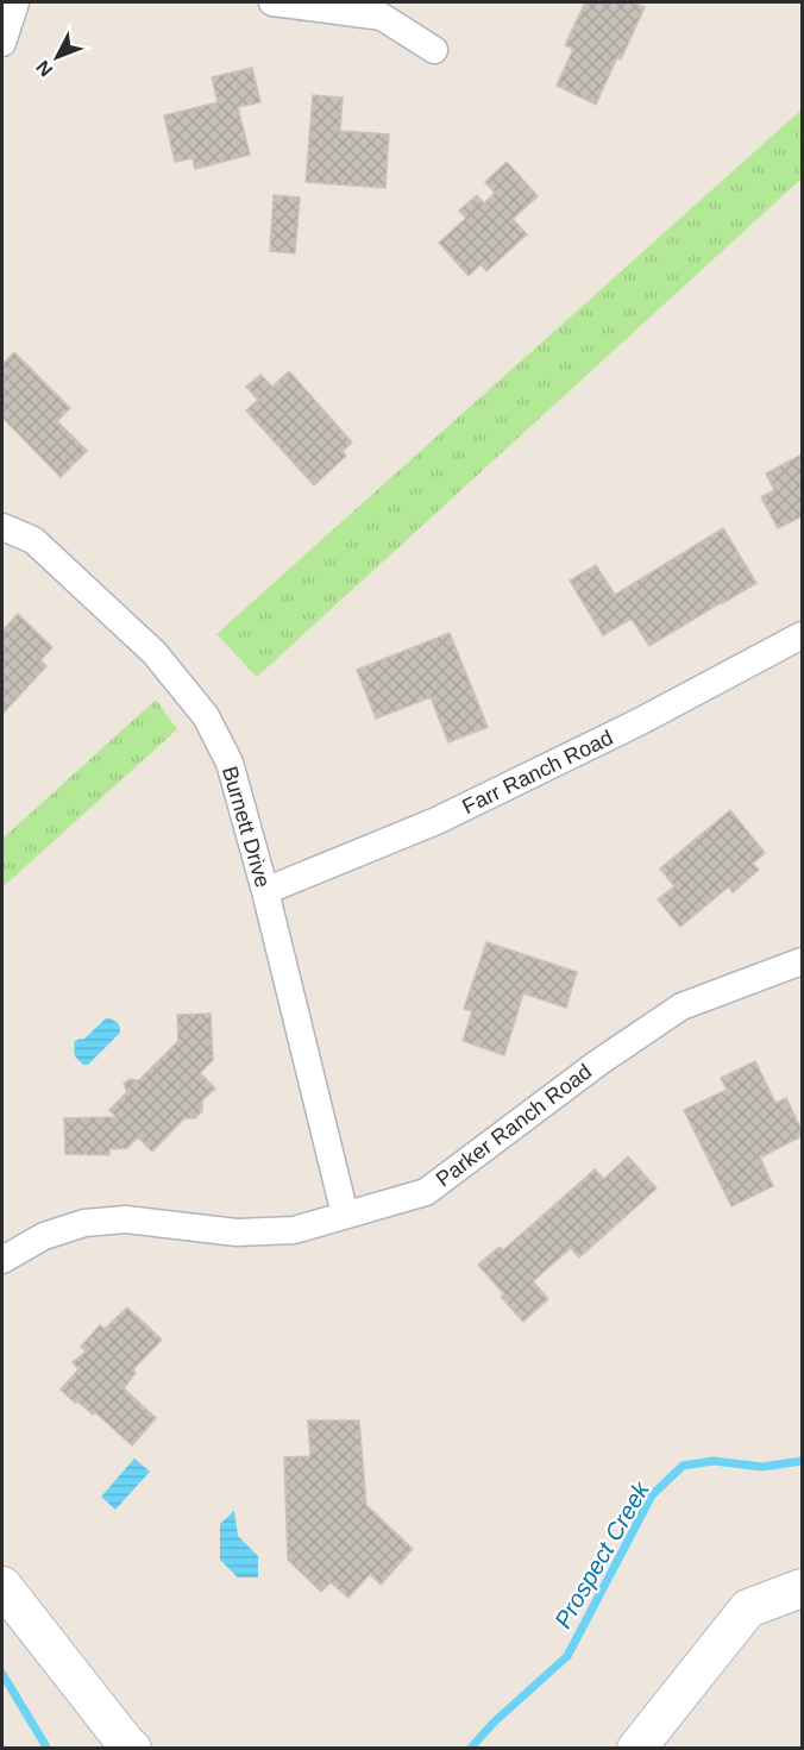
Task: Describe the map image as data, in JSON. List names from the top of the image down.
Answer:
{
  "streets": {
    "street": ["Farr Ranch Road", "Burnett Drive", "Parker Ranch Road"]
  },
  "crossings": [
    ["Farr Ranch Road", "Burnett Drive"],
    ["Burnett Drive", "Parker Ranch Road"]
  ],
  "water": ["Prospect Creek"],
  "north": "bottom left"
}
